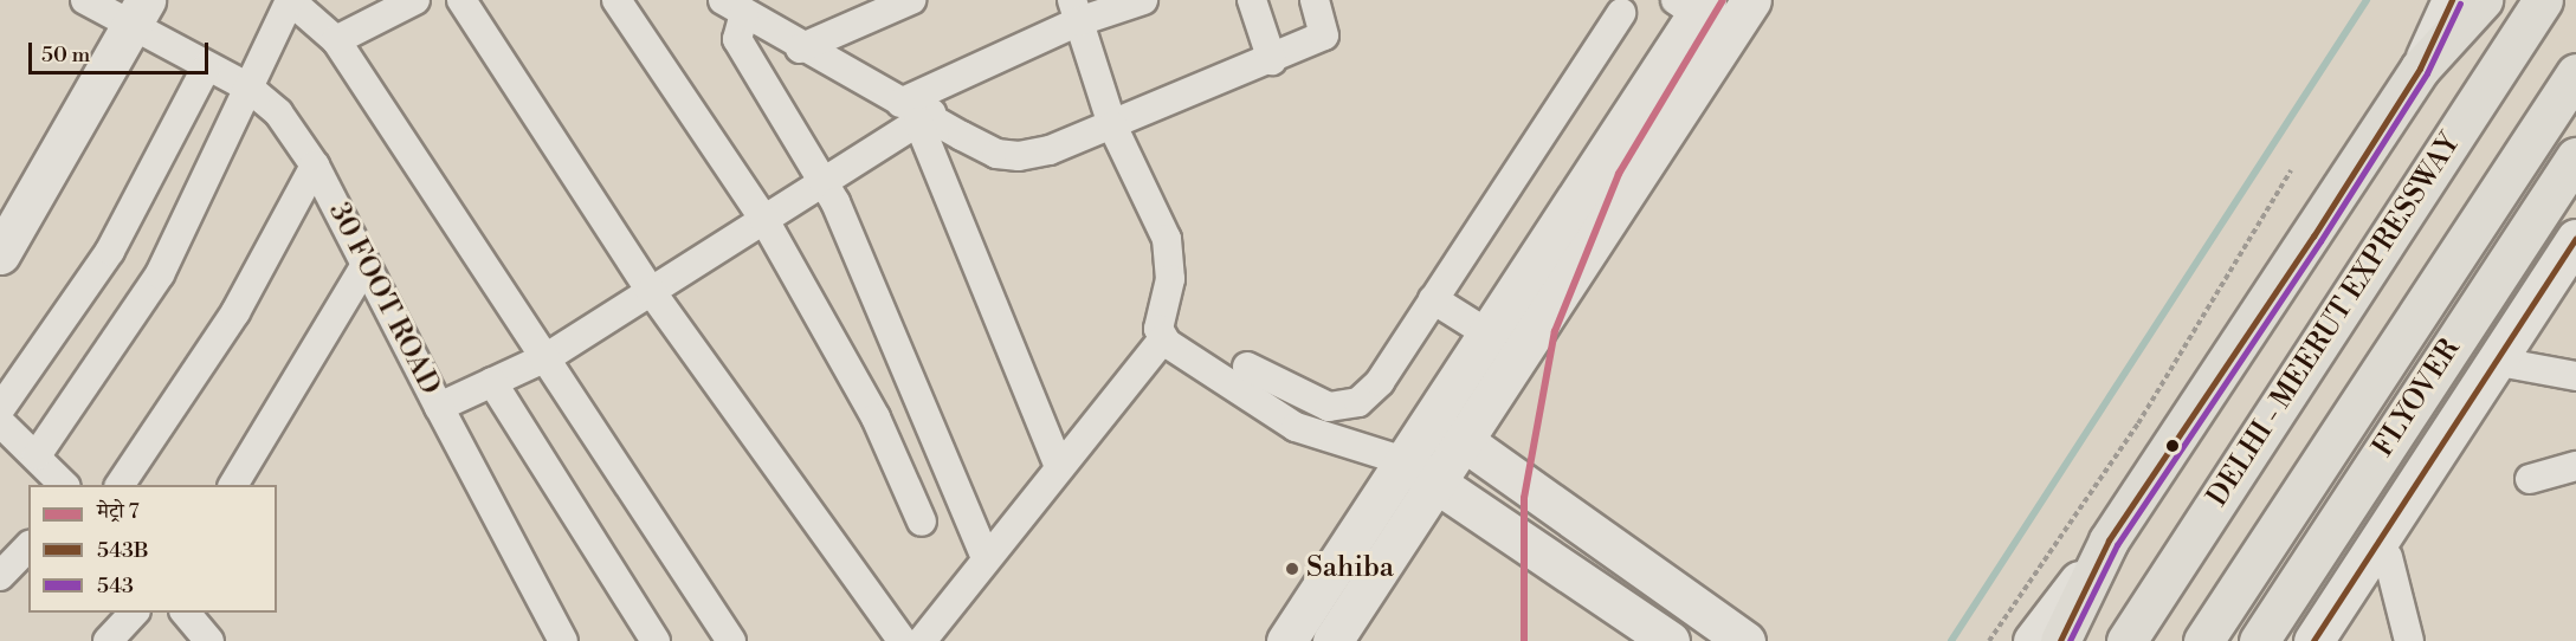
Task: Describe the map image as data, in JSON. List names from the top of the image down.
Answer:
{
  "streets": {
    "highway": ["DELHI - MEERUT EXPRESSWAY", "FLYOVER"],
    "street": ["30 FOOT ROAD"]
  },
  "places": ["Sahiba"],
  "lines": ["metro line 7", "transit line 543B", "transit line 543"],
  "legend": ["मेट्रो 7", "543B", "543"],
  "scale_bar": "50 m"
}
